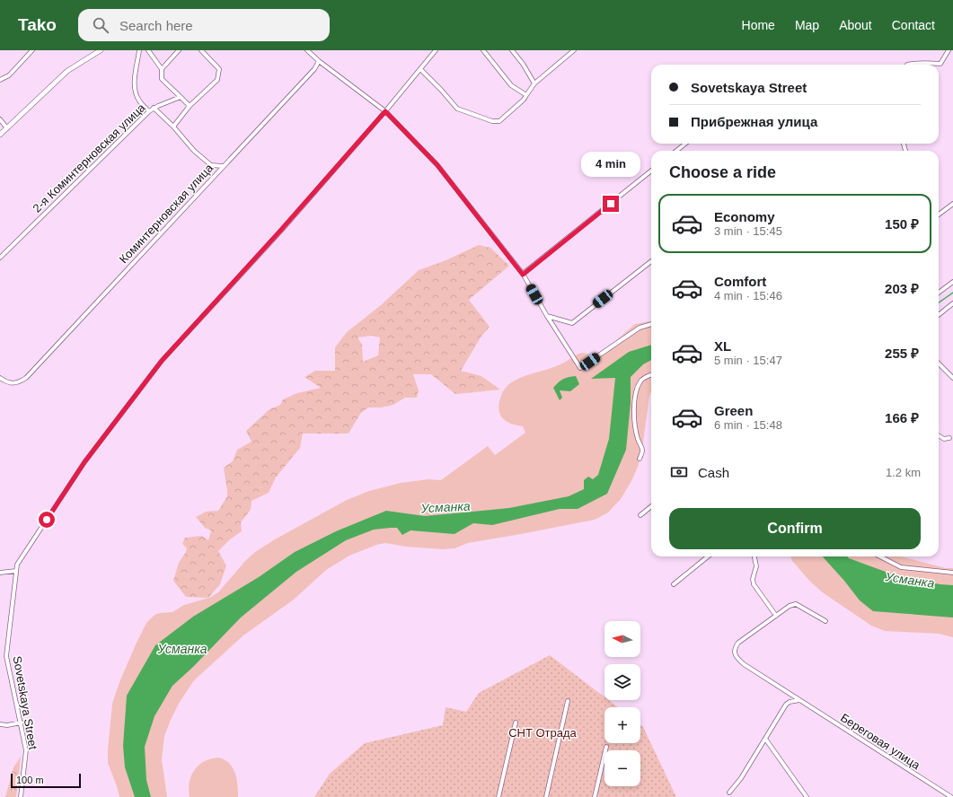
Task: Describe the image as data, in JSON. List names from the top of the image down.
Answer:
{
  "streets": {
    "street": [
      "2-я Коминтерновская улица",
      "Коминтерновская улица",
      "Sovetskaya Street",
      "Береговая улица"
    ]
  },
  "water": ["Усманка"],
  "parks": ["СНТ Отрада"],
  "scale_bar": "100 m",
  "north": "left",
  "page": {
    "header": "Tako",
    "search": "Search here",
    "nav": [
      "Home",
      "Map",
      "About",
      "Contact"
    ],
    "banner": ["Sovetskaya Street", "Прибрежная улица"],
    "heading": "Choose a ride",
    "bubble": "4 min",
    "list": [
      {
        "name": "Economy",
        "note": "3 min · 15:45",
        "value": "150 ₽"
      },
      {
        "name": "Comfort",
        "note": "4 min · 15:46",
        "value": "203 ₽"
      },
      {
        "name": "XL",
        "note": "5 min · 15:47",
        "value": "255 ₽"
      },
      {
        "name": "Green",
        "note": "6 min · 15:48",
        "value": "166 ₽"
      }
    ],
    "pay": ["Cash", "1.2 km"],
    "buttons": "Confirm",
    "map_buttons": ["+", "−"],
    "scale": "100 m"
  }
}
